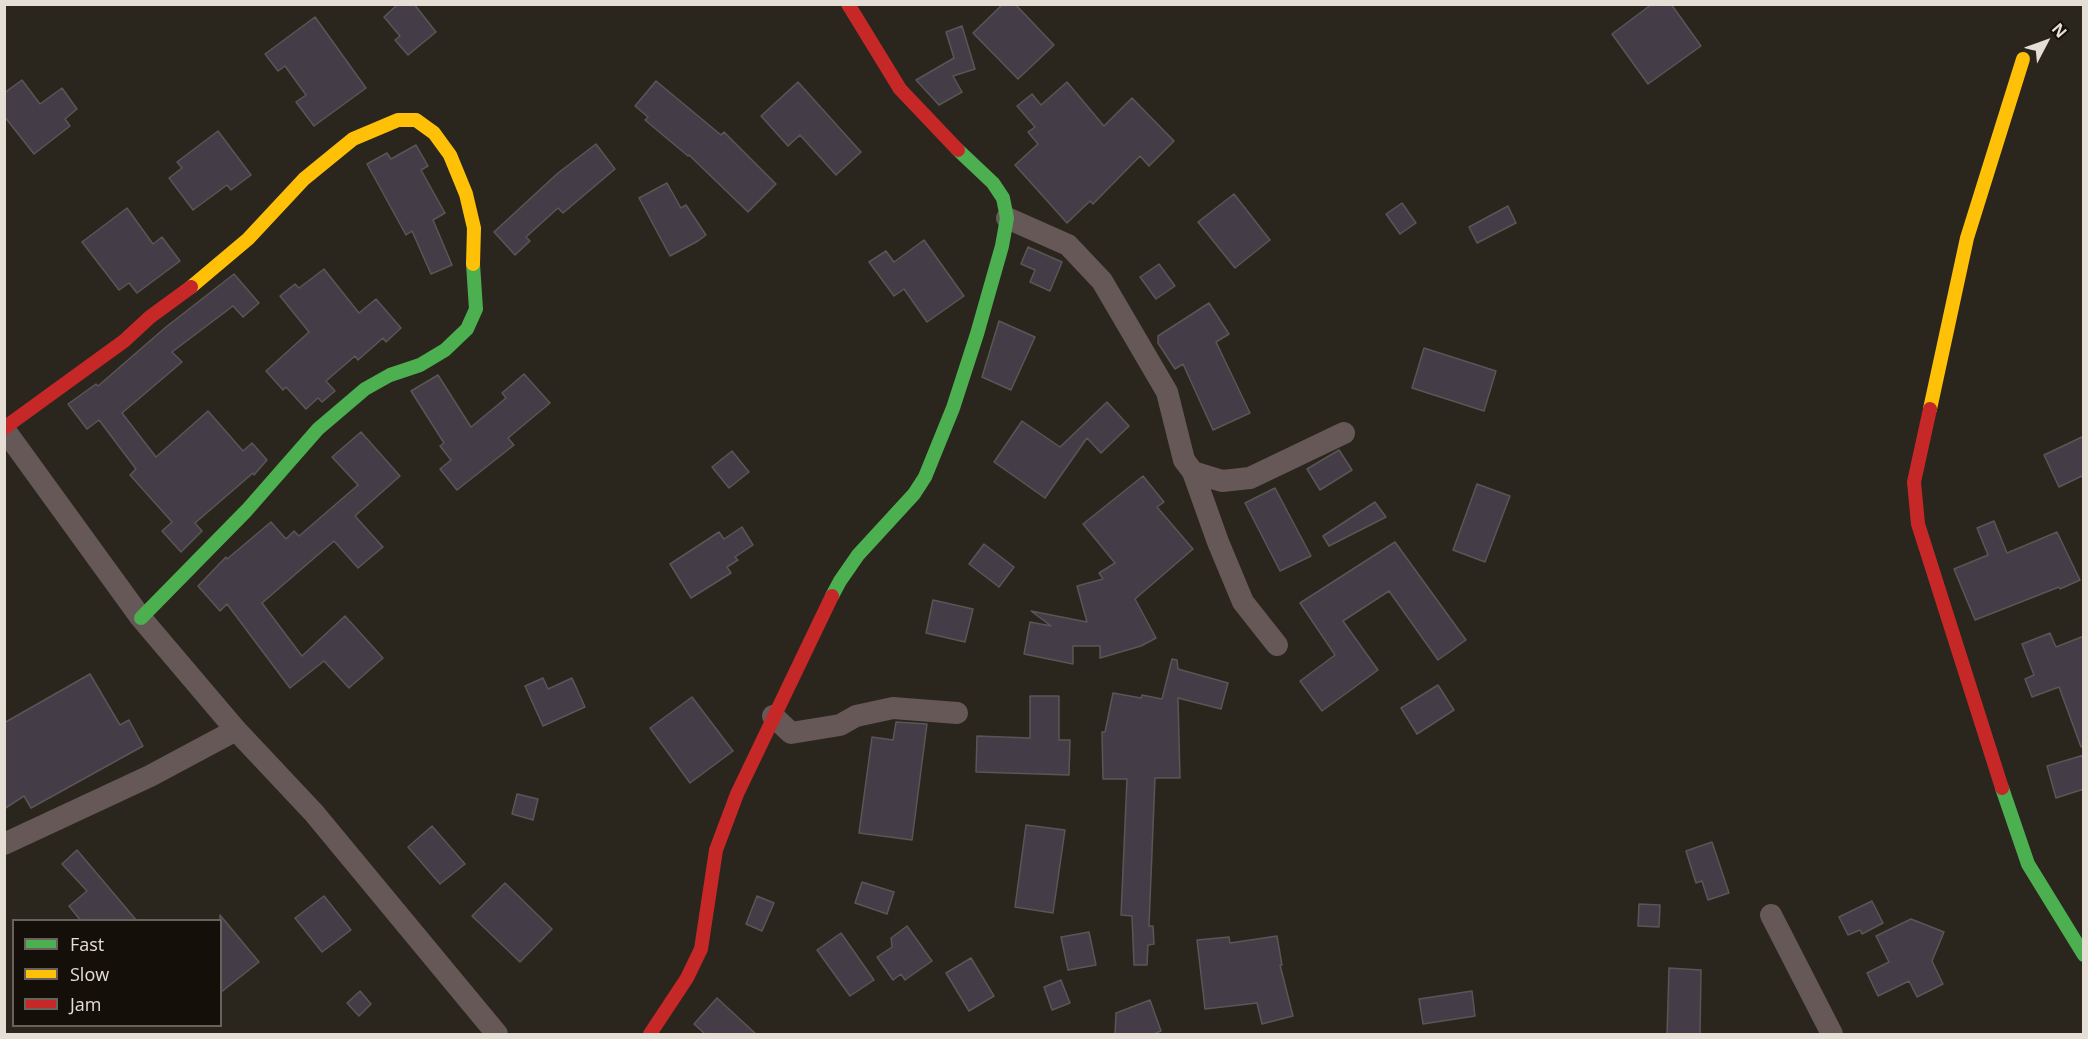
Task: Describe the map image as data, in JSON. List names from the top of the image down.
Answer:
{
  "legend": ["Fast", "Slow", "Jam"],
  "north": "top right"
}
